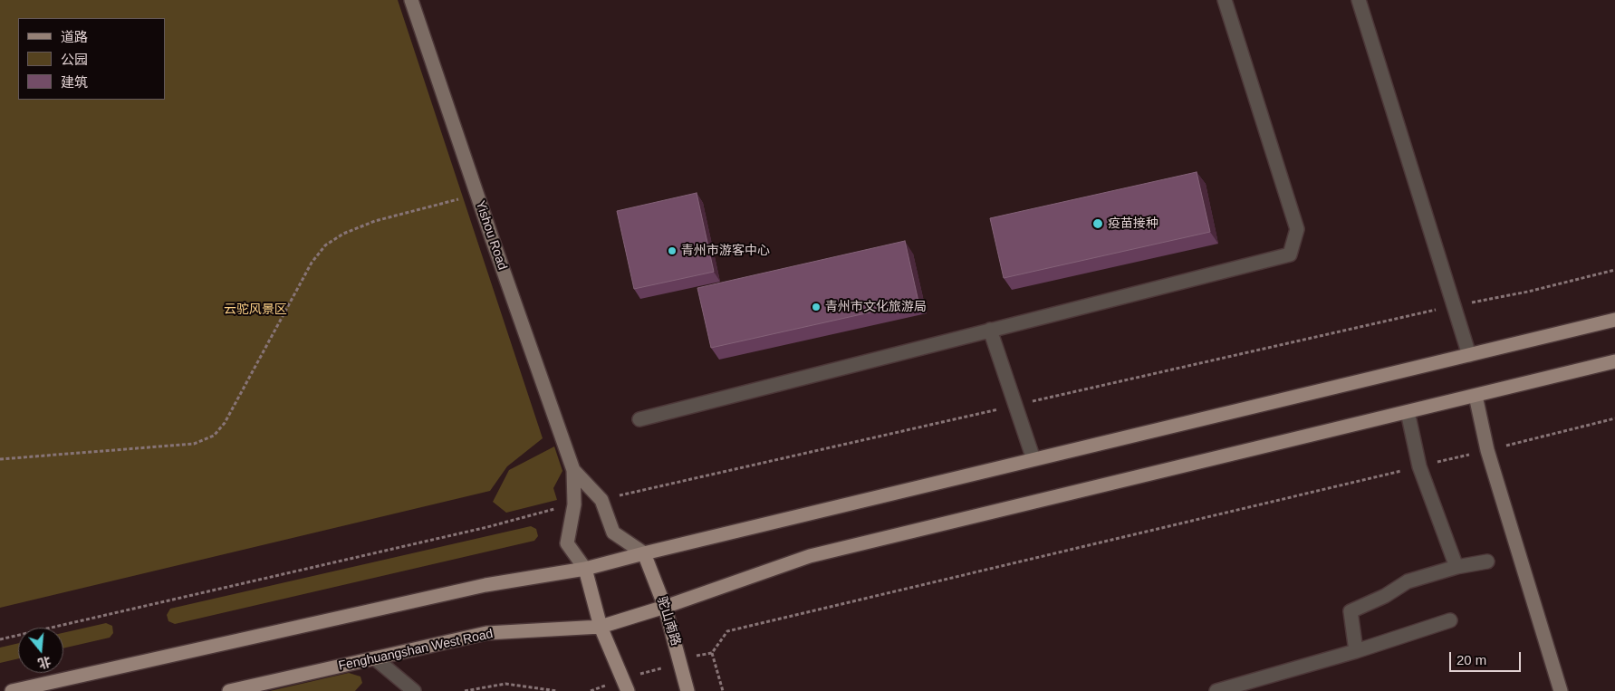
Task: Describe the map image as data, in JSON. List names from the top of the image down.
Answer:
{
  "streets": {
    "main road": ["驼山南路", "Fenghuangshan West Road"],
    "street": ["Yishou Road"]
  },
  "crossings": [
    ["驼山南路", "Fenghuangshan West Road"]
  ],
  "parks": ["云驼风景区"],
  "places": ["疫苗接种", "青州市游客中心", "青州市文化旅游局"],
  "legend": ["道路", "公园", "建筑"],
  "scale_bar": "20 m",
  "north": "bottom"
}
